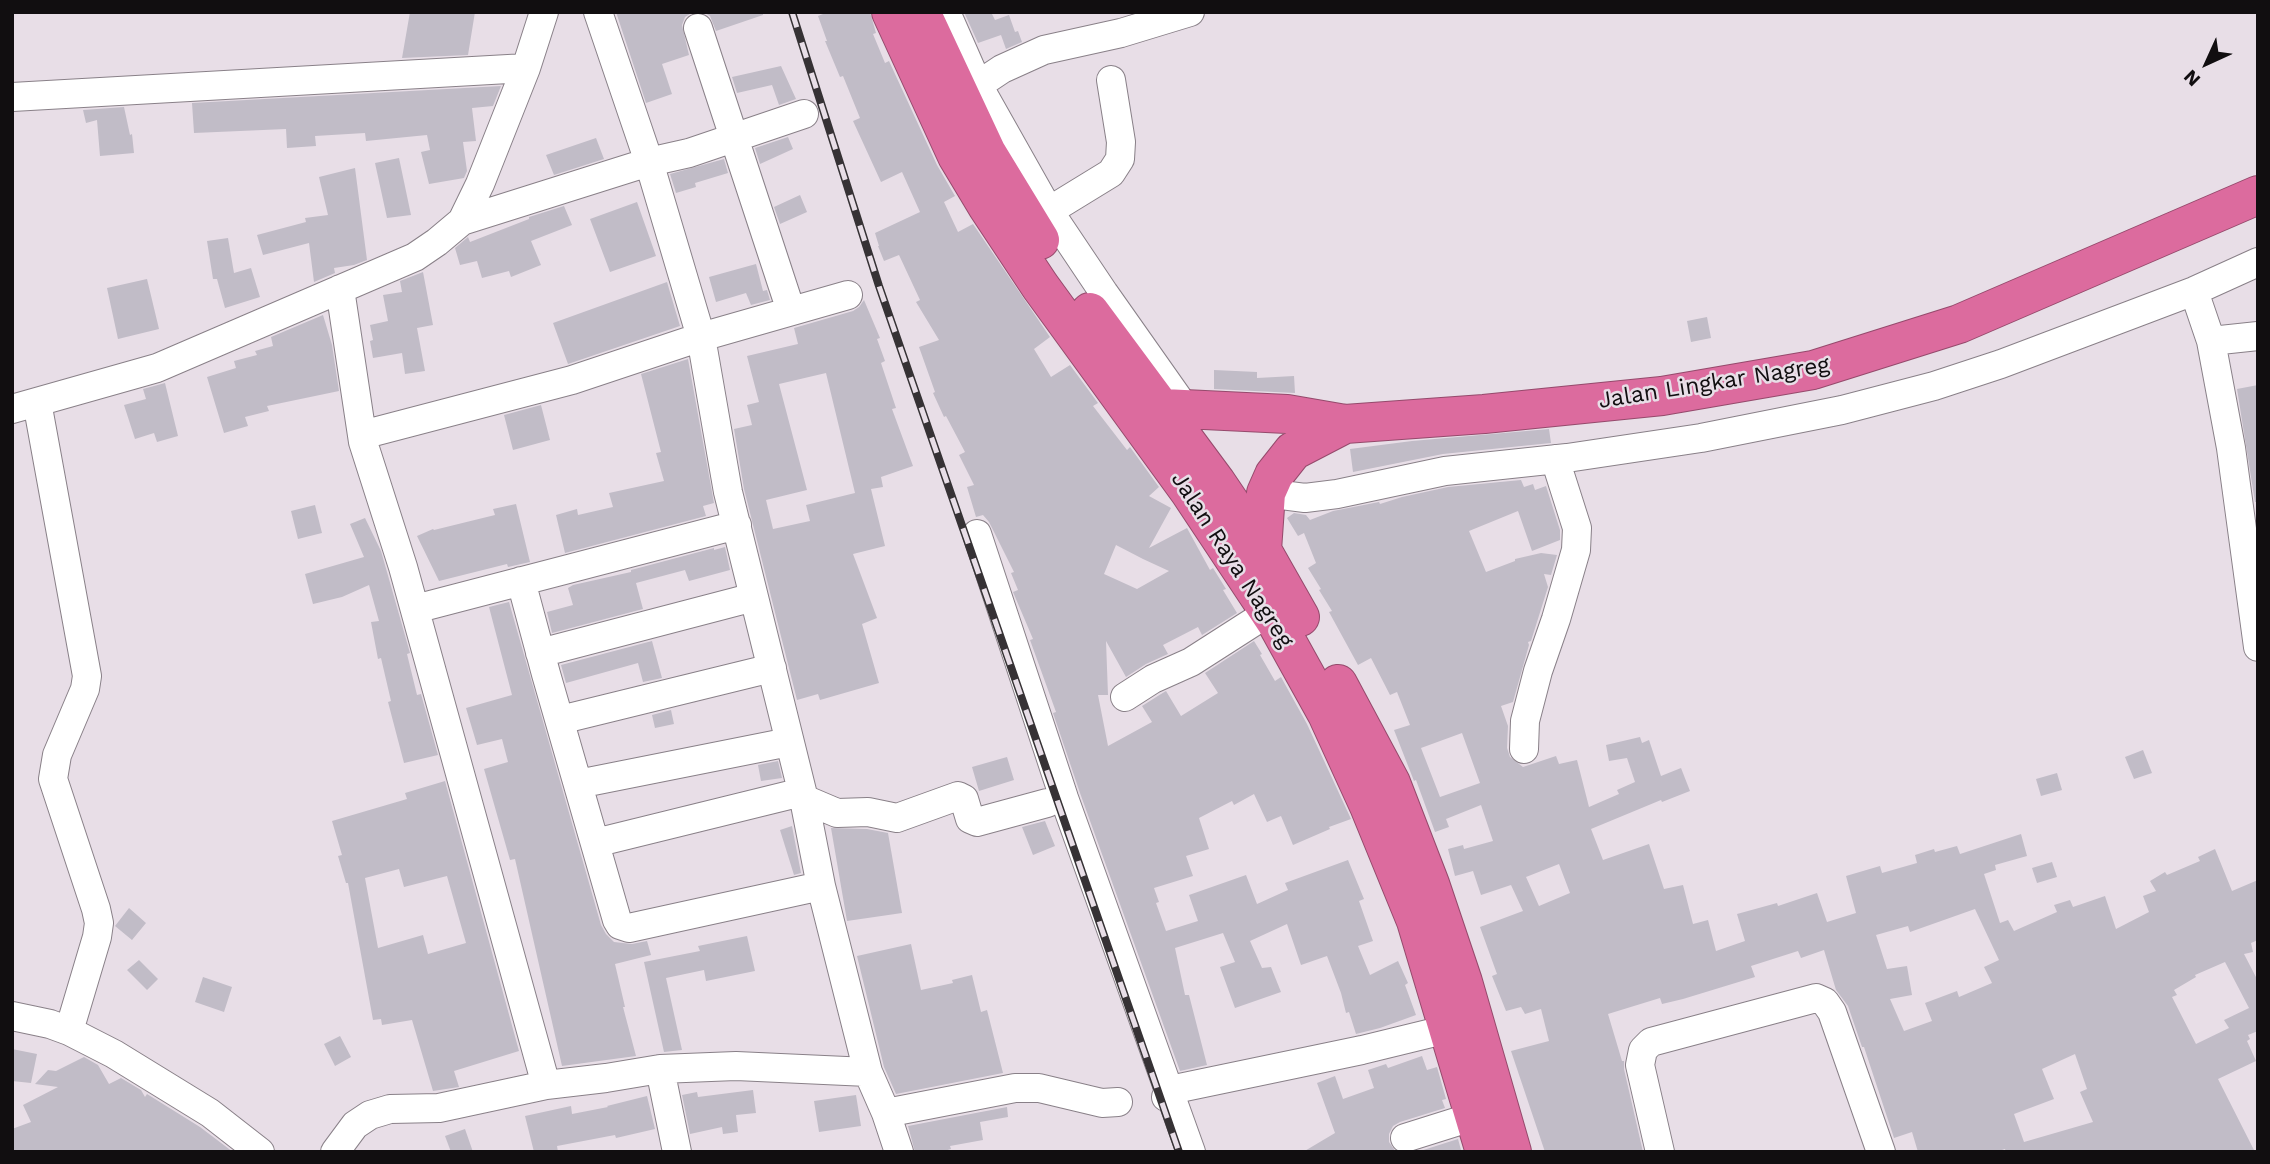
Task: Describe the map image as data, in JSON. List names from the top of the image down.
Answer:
{
  "streets": {
    "highway": ["Jalan Lingkar Nagreg", "Jalan Raya Nagreg"]
  },
  "crossings": [
    ["Jalan Lingkar Nagreg", "Jalan Raya Nagreg"]
  ],
  "north": "bottom left"
}
